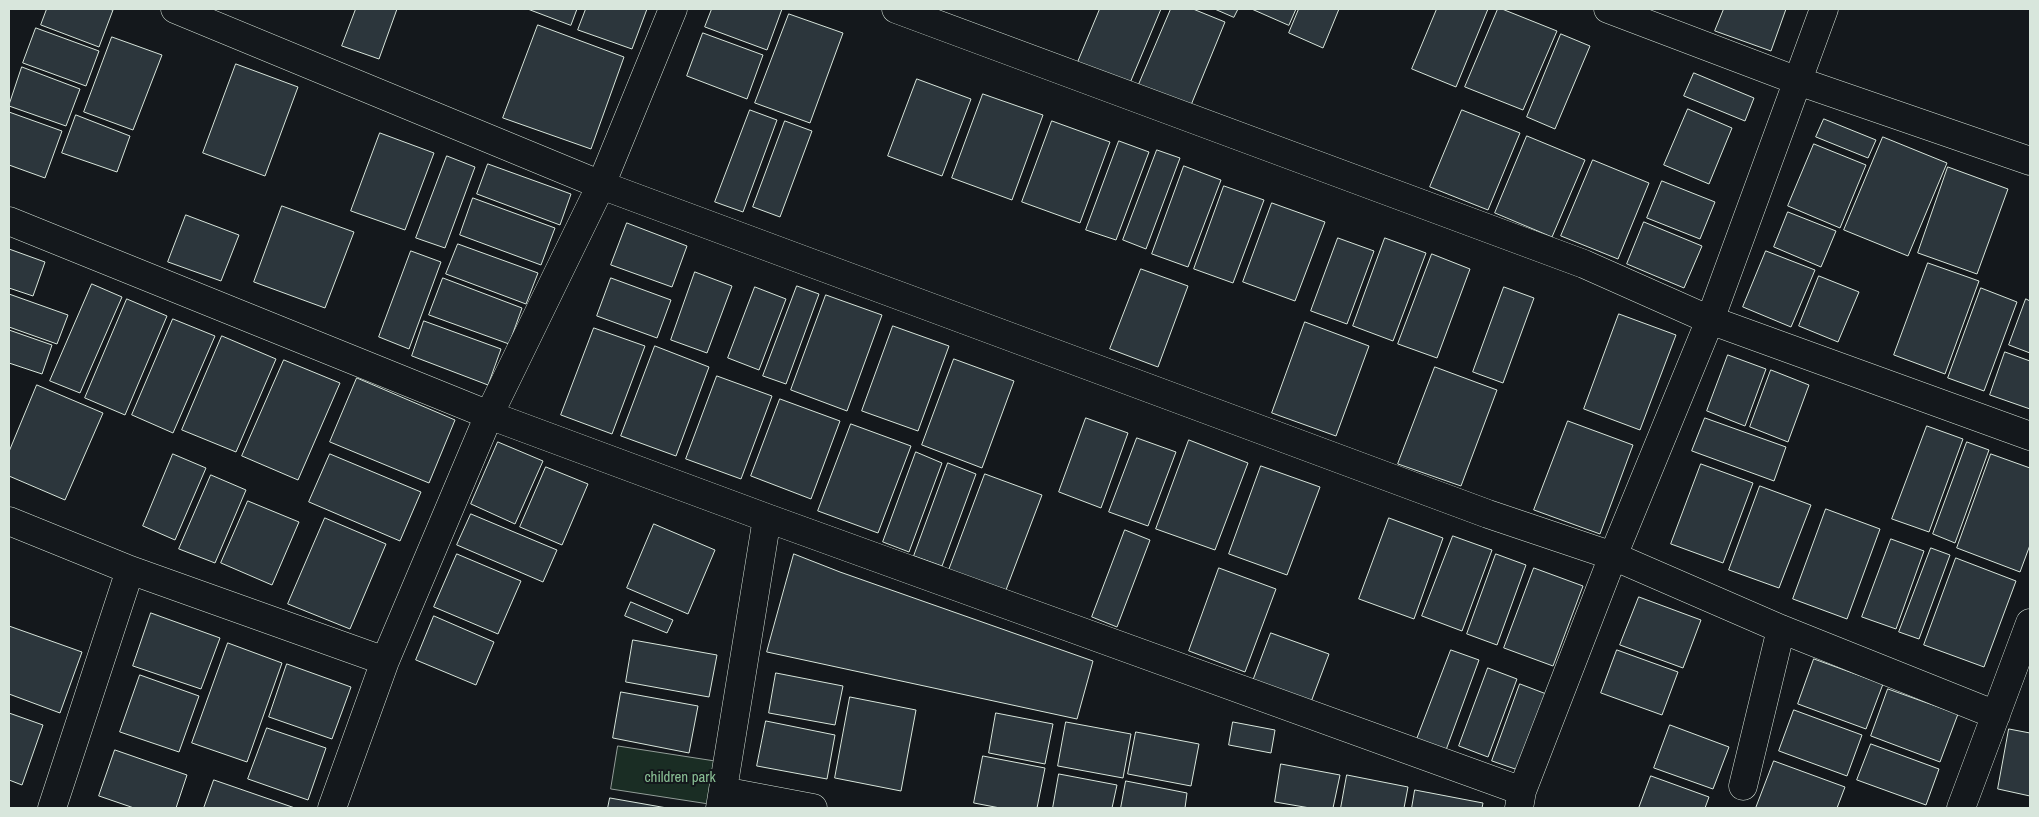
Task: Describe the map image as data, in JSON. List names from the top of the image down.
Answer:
{
  "parks": ["children park"]
}
